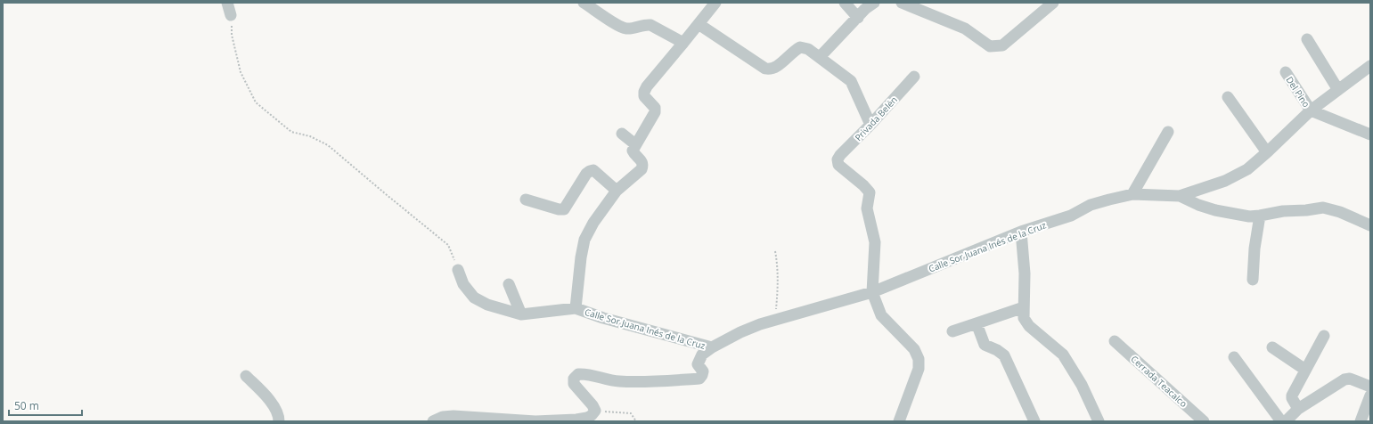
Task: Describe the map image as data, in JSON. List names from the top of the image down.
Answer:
{
  "streets": {
    "street": [
      "Del Pino",
      "Privada Belén",
      "Calle Sor Juana Inés de la Cruz",
      "Cerrada Teacalco"
    ]
  },
  "crossings": [
    ["Del Pino", "Calle Sor Juana Inés de la Cruz"],
    ["Privada Belén", "Calle Sor Juana Inés de la Cruz"]
  ],
  "scale_bar": "50 m"
}
